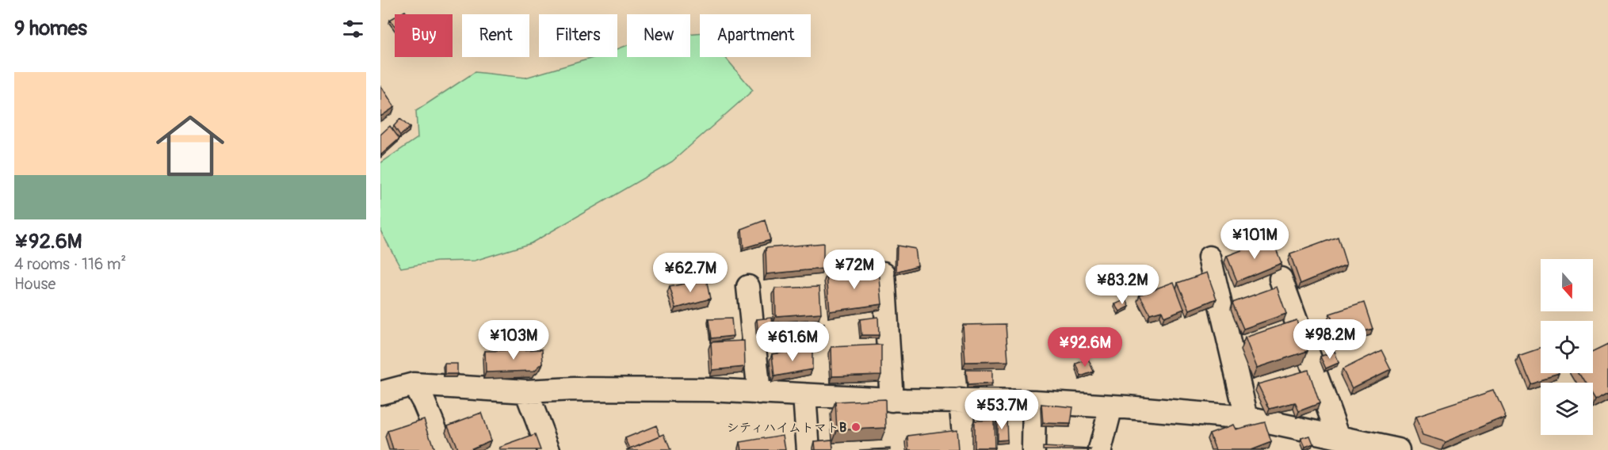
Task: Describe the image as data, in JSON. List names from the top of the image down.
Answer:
{
  "places": ["シティハイムトマトB"],
  "north": "bottom",
  "page": {
    "heading": "9 homes",
    "chip": [
      "Buy",
      "Rent",
      "Filters",
      "New",
      "Apartment"
    ],
    "list": [
      {
        "name": "¥92.6M",
        "note": "4 rooms · 116 m² · House"
      }
    ],
    "price": [
      "¥101M",
      "¥72M",
      "¥62.7M",
      "¥83.2M",
      "¥98.2M",
      "¥103M",
      "¥61.6M",
      "¥92.6M",
      "¥53.7M"
    ]
  }
}
